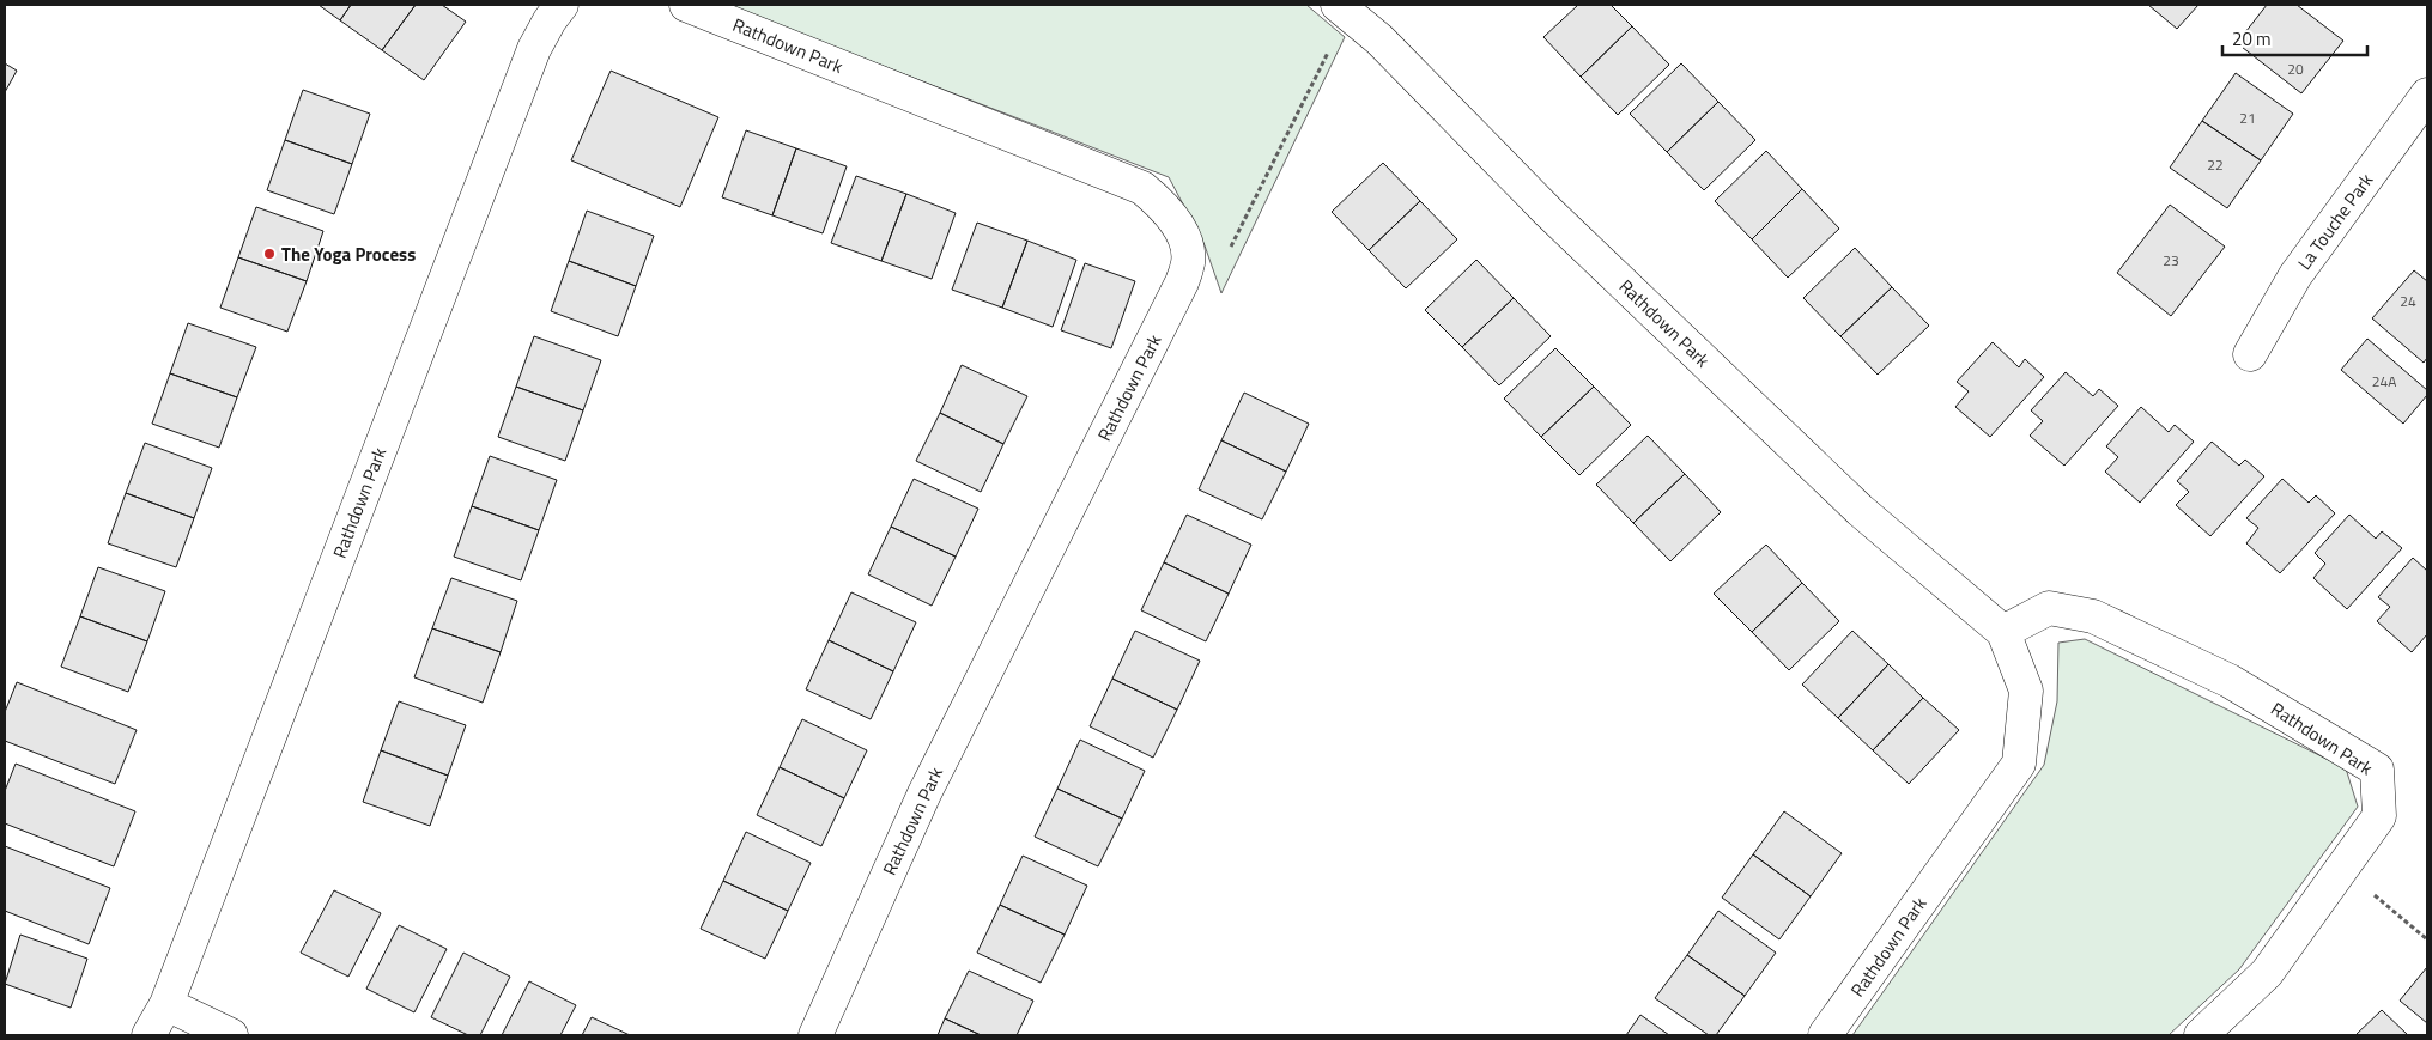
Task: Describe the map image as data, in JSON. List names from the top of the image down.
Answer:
{
  "streets": {
    "street": ["Rathdown Park", "La Touche Park"]
  },
  "places": ["The Yoga Process"],
  "house_numbers": [
    "20",
    "21",
    "22",
    "23",
    "24",
    "24A"
  ],
  "scale_bar": "20 m"
}
